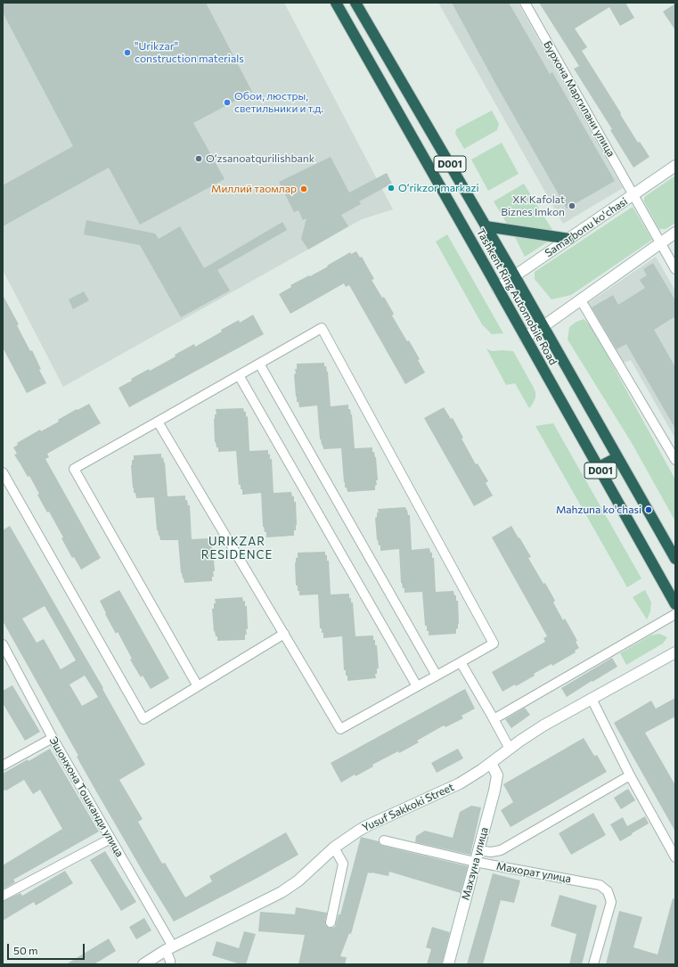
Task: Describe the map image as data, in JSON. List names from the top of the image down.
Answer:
{
  "streets": {
    "highway": ["D001", "Tashkent Ring Automobile Road"],
    "street": [
      "Бурхона Маргилани улица",
      "Samarbonu ko'chasi",
      "Эшонхона Тошканди улица",
      "Yusuf Sakkoki Street",
      "Махзуна улица",
      "Махорат улица"
    ]
  },
  "crossings": [
    ["Бурхона Маргилани улица", "Samarbonu ko'chasi"],
    ["Samarbonu ko'chasi", "Tashkent Ring Automobile Road"],
    ["Эшонхона Тошканди улица", "Yusuf Sakkoki Street"],
    ["Yusuf Sakkoki Street", "Махзуна улица"],
    ["Махзуна улица", "Махорат улица"]
  ],
  "districts": ["URIKZAR RESIDENCE"],
  "places": [
    "\"Urikzar\" construction materials",
    "Обои, люстры, светильники и т.д.",
    "Oʻzsanoatqurilishbank",
    "Oʻrikzor markazi",
    "Миллий таомлар",
    "XK Kafolat Biznes Imkon",
    "Mahzuna ko'chasi"
  ],
  "scale_bar": "50 m"
}
